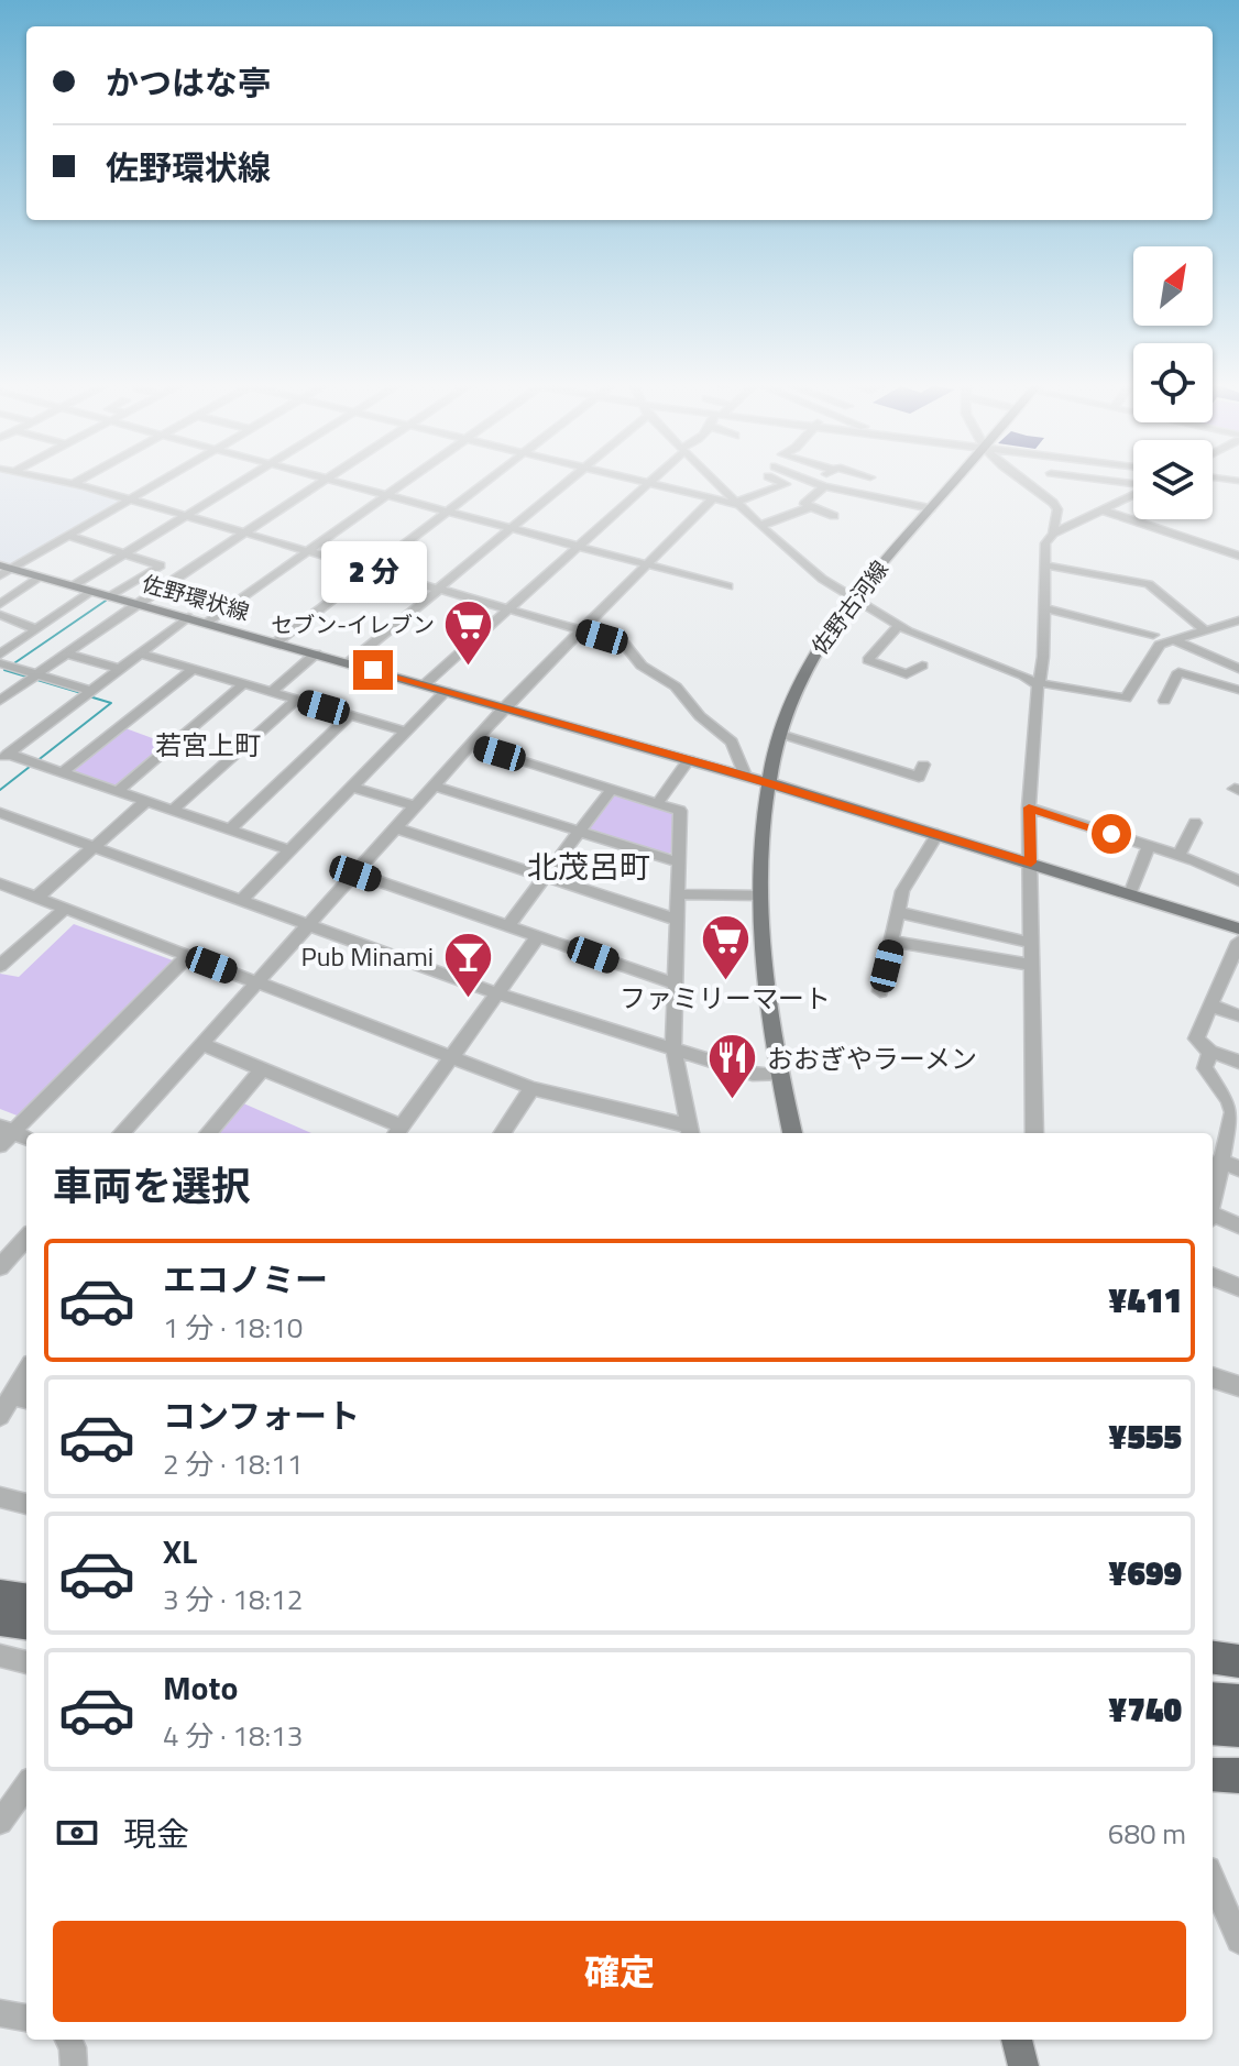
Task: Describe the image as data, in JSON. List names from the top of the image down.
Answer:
{
  "streets": {
    "main road": ["佐野環状線", "佐野古河線"]
  },
  "crossings": [
    ["佐野環状線", "佐野古河線"]
  ],
  "districts": ["若宮上町", "北茂呂町"],
  "places": {
    "supermarket": ["セブン-イレブン", "ファミリーマート"],
    "bar": ["Pub Minami"],
    "restaurant": ["おおぎやラーメン"]
  },
  "north": "top right",
  "page": {
    "banner": ["かつはな亭", "佐野環状線"],
    "bubble": "2 分",
    "heading": "車両を選択",
    "list": [
      {
        "name": "エコノミー",
        "note": "1 分 · 18:10",
        "value": "¥411"
      },
      {
        "name": "コンフォート",
        "note": "2 分 · 18:11",
        "value": "¥555"
      },
      {
        "name": "XL",
        "note": "3 分 · 18:12",
        "value": "¥699"
      },
      {
        "name": "Moto",
        "note": "4 分 · 18:13",
        "value": "¥740"
      }
    ],
    "pay": ["現金", "680 m"],
    "buttons": "確定"
  }
}
